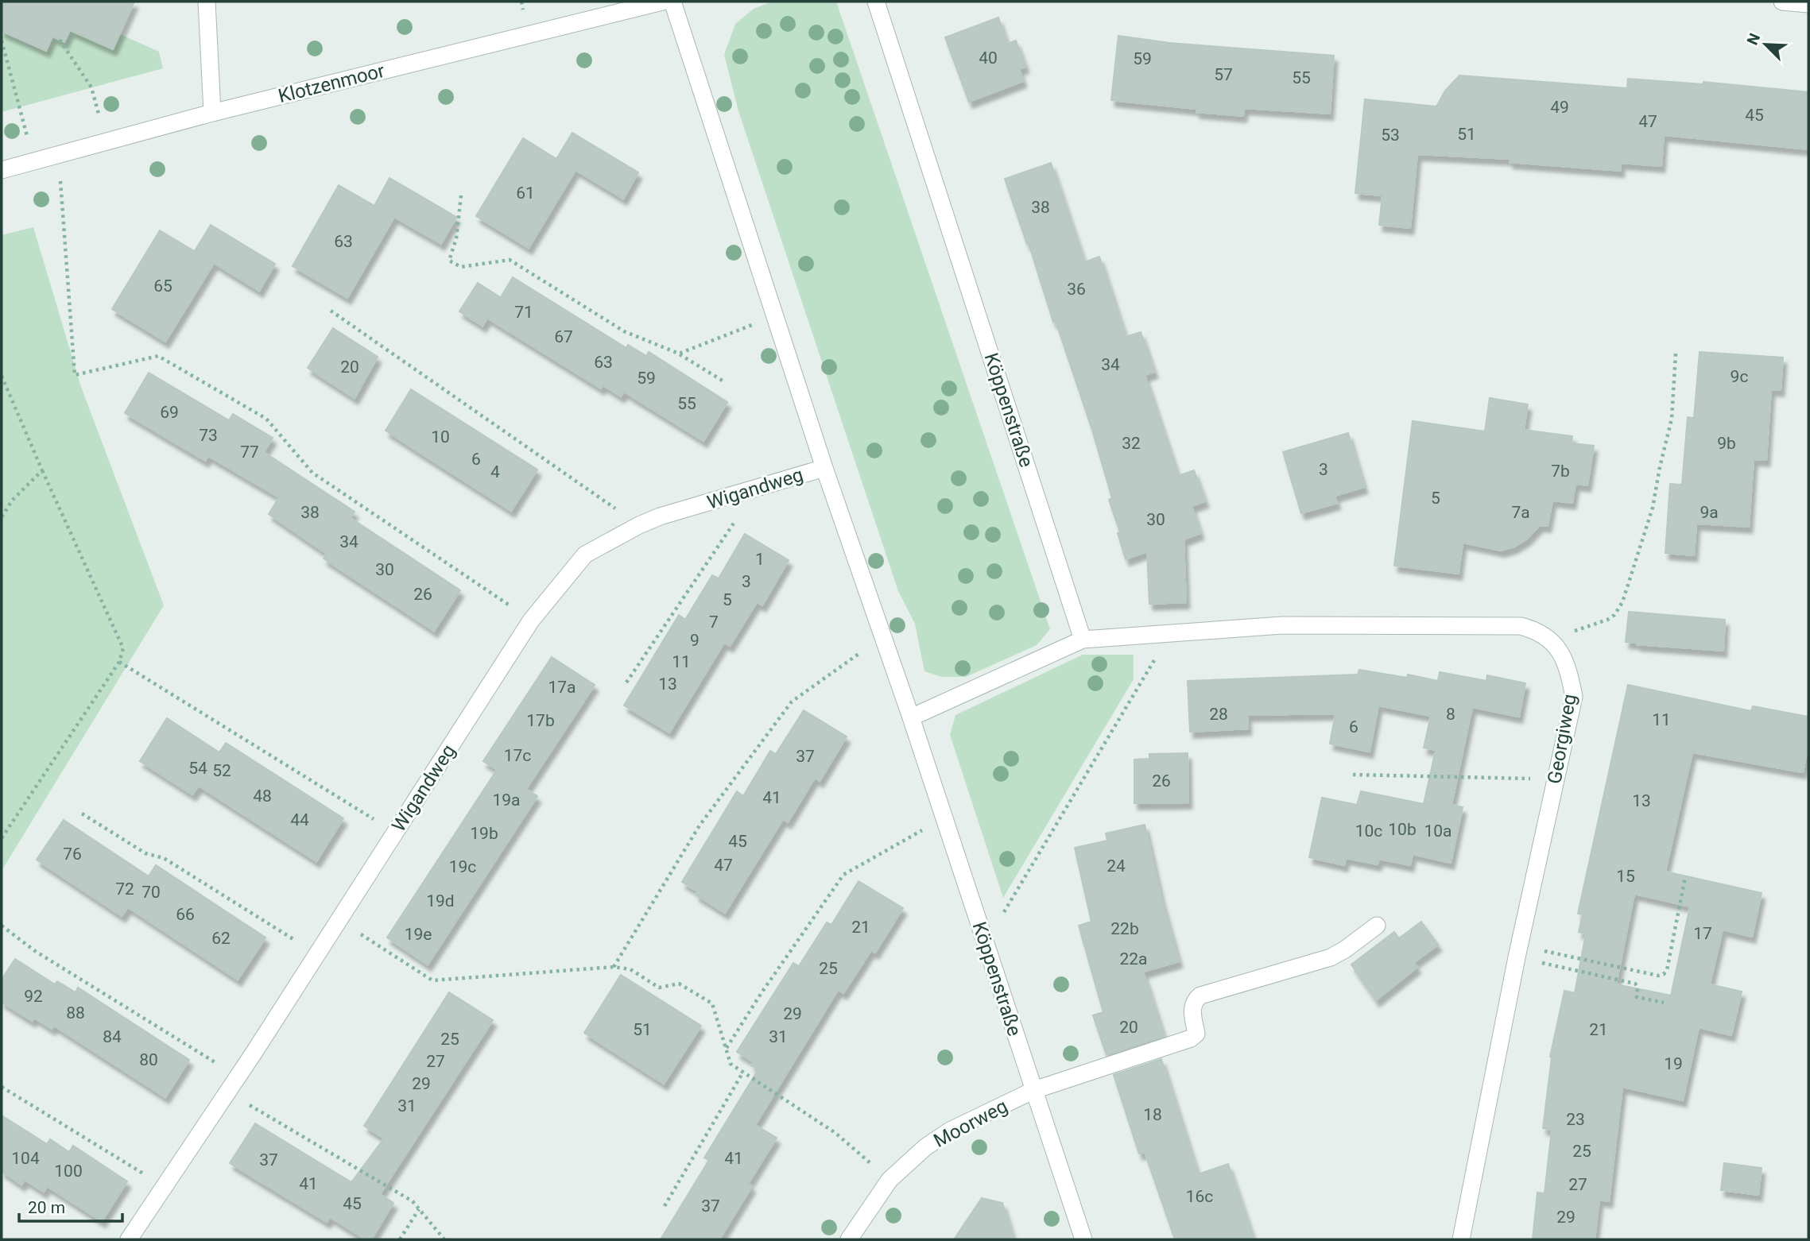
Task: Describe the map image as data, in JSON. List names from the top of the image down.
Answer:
{
  "streets": {
    "street": [
      "Klotzenmoor",
      "Köppenstraße",
      "Wigandweg",
      "Georgiweg",
      "Moorweg"
    ]
  },
  "crossings": [
    ["Köppenstraße", "Wigandweg"],
    ["Köppenstraße", "Georgiweg"],
    ["Köppenstraße", "Moorweg"]
  ],
  "house_numbers": [
    "40",
    "59",
    "57",
    "55",
    "49",
    "45",
    "47",
    "51",
    "53",
    "61",
    "38",
    "63",
    "65",
    "36",
    "71",
    "67",
    "63",
    "34",
    "20",
    "9c",
    "59",
    "55",
    "69",
    "73",
    "10",
    "32",
    "9b",
    "77",
    "6",
    "3",
    "7b",
    "4",
    "5",
    "38",
    "7a",
    "9a",
    "30",
    "34",
    "1",
    "30",
    "3",
    "26",
    "5",
    "7",
    "9",
    "11",
    "13",
    "17a",
    "28",
    "8",
    "11",
    "17b",
    "6",
    "17c",
    "37",
    "54",
    "52",
    "26",
    "48",
    "41",
    "19a",
    "13",
    "44",
    "10b",
    "10c",
    "10a",
    "19b",
    "45",
    "76",
    "47",
    "24",
    "19c",
    "15",
    "72",
    "70",
    "19d",
    "66",
    "21",
    "22b",
    "17",
    "19e",
    "62",
    "22a",
    "25",
    "92",
    "88",
    "29",
    "20",
    "51",
    "21",
    "84",
    "31",
    "25",
    "80",
    "27",
    "19",
    "29",
    "31",
    "18",
    "23",
    "25",
    "104",
    "41",
    "37",
    "100",
    "41",
    "27",
    "16c",
    "45",
    "37",
    "29"
  ],
  "scale_bar": "20 m",
  "north": "top left"
}
